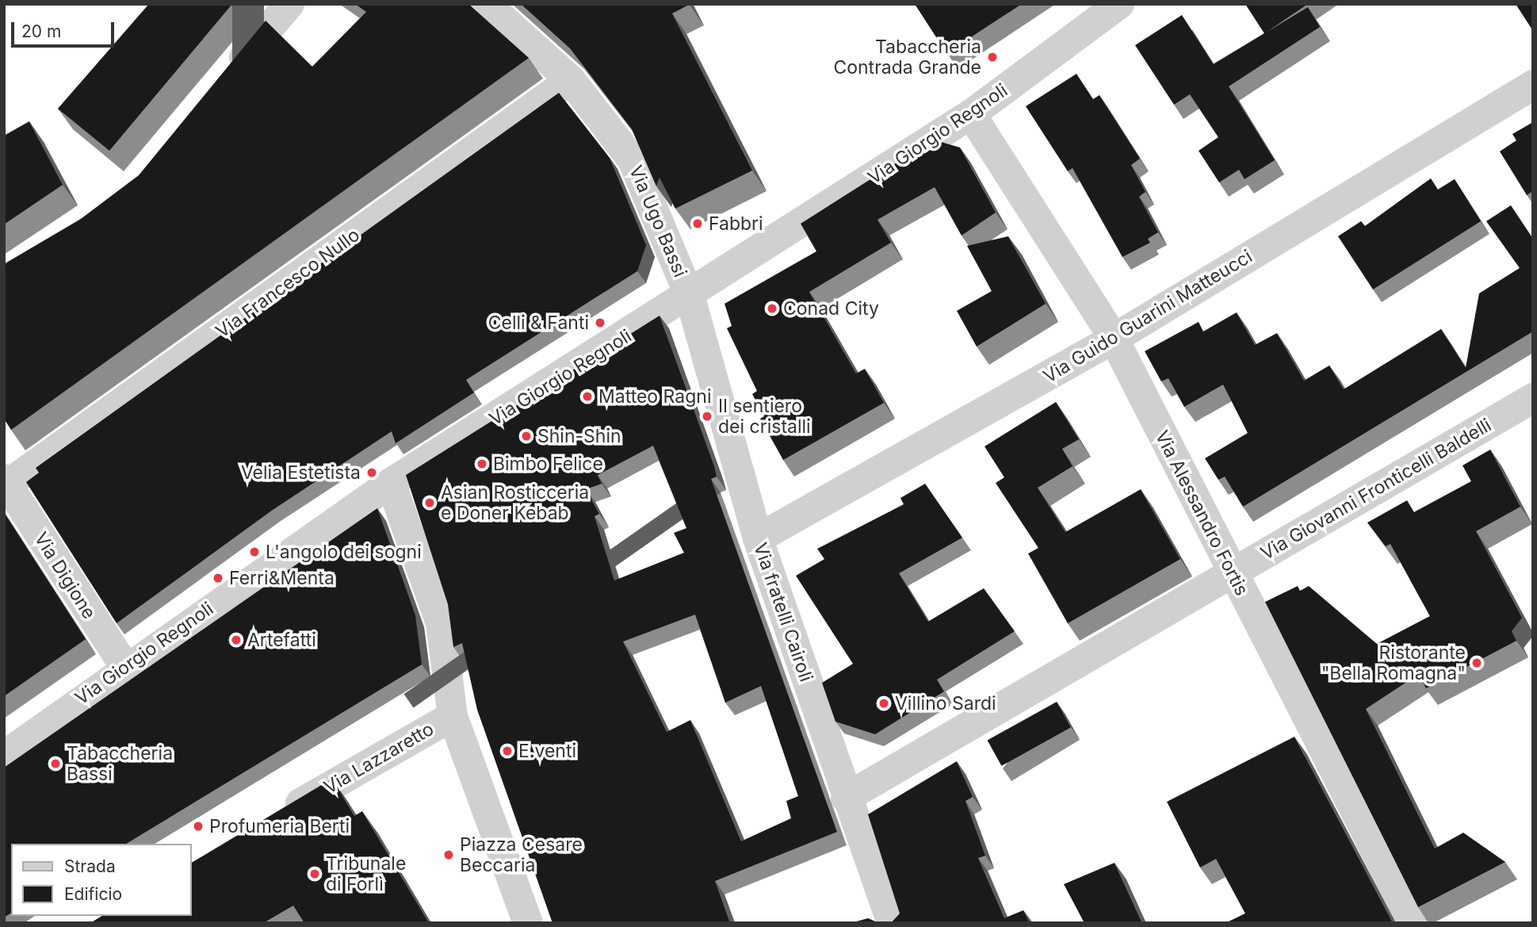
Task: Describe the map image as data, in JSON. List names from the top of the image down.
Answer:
{
  "streets": {
    "street": [
      "Via Giorgio Regnoli",
      "Via Ugo Bassi",
      "Via Francesco Nullo",
      "Via Guido Guarini Matteucci",
      "Via Giovanni Fronticelli Baldelli",
      "Via Alessandro Fortis",
      "Via Digione",
      "Via fratelli Cairoli",
      "Via Lazzaretto"
    ]
  },
  "crossings": [
    ["Via Giorgio Regnoli", "Via Ugo Bassi"],
    ["Via Giorgio Regnoli", "Via Alessandro Fortis"],
    ["Via Giorgio Regnoli", "Via Digione"],
    ["Via Giorgio Regnoli", "Via fratelli Cairoli"],
    ["Via Ugo Bassi", "Via Francesco Nullo"],
    ["Via Ugo Bassi", "Via fratelli Cairoli"],
    ["Via Francesco Nullo", "Via Digione"],
    ["Via Guido Guarini Matteucci", "Via Alessandro Fortis"],
    ["Via Guido Guarini Matteucci", "Via fratelli Cairoli"],
    ["Via Giovanni Fronticelli Baldelli", "Via Alessandro Fortis"],
    ["Via Giovanni Fronticelli Baldelli", "Via fratelli Cairoli"]
  ],
  "places": [
    "Tabaccheria Contrada Grande",
    "Fabbri",
    "Conad City",
    "Celli & Fanti",
    "Matteo Ragni",
    "Il sentiero dei cristalli",
    "Shin-Shin",
    "Bimbo Felice",
    "Velia Estetista",
    "Asian Rosticceria e Doner Kebab",
    "L'angolo dei sogni",
    "Ferri&Menta",
    "Artefatti",
    "Ristorante \"Bella Romagna\"",
    "Villino Sardi",
    "E.venti",
    "Tabaccheria Bassi",
    "Profumeria Berti",
    "Piazza Cesare Beccaria",
    "Tribunale di Forlì"
  ],
  "legend": ["Strada", "Edificio"],
  "scale_bar": "20 m"
}
